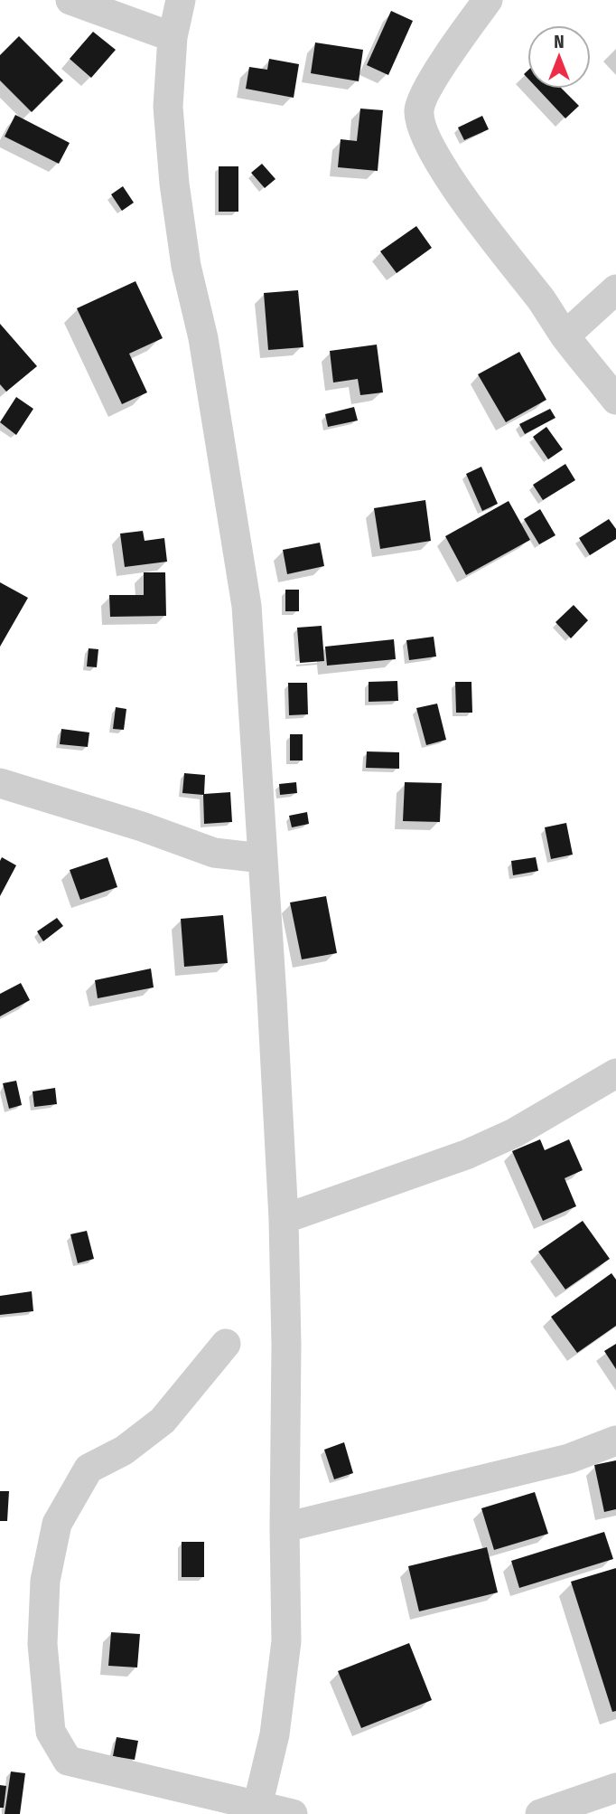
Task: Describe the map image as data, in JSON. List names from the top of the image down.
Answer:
{
  "north": "top"
}
